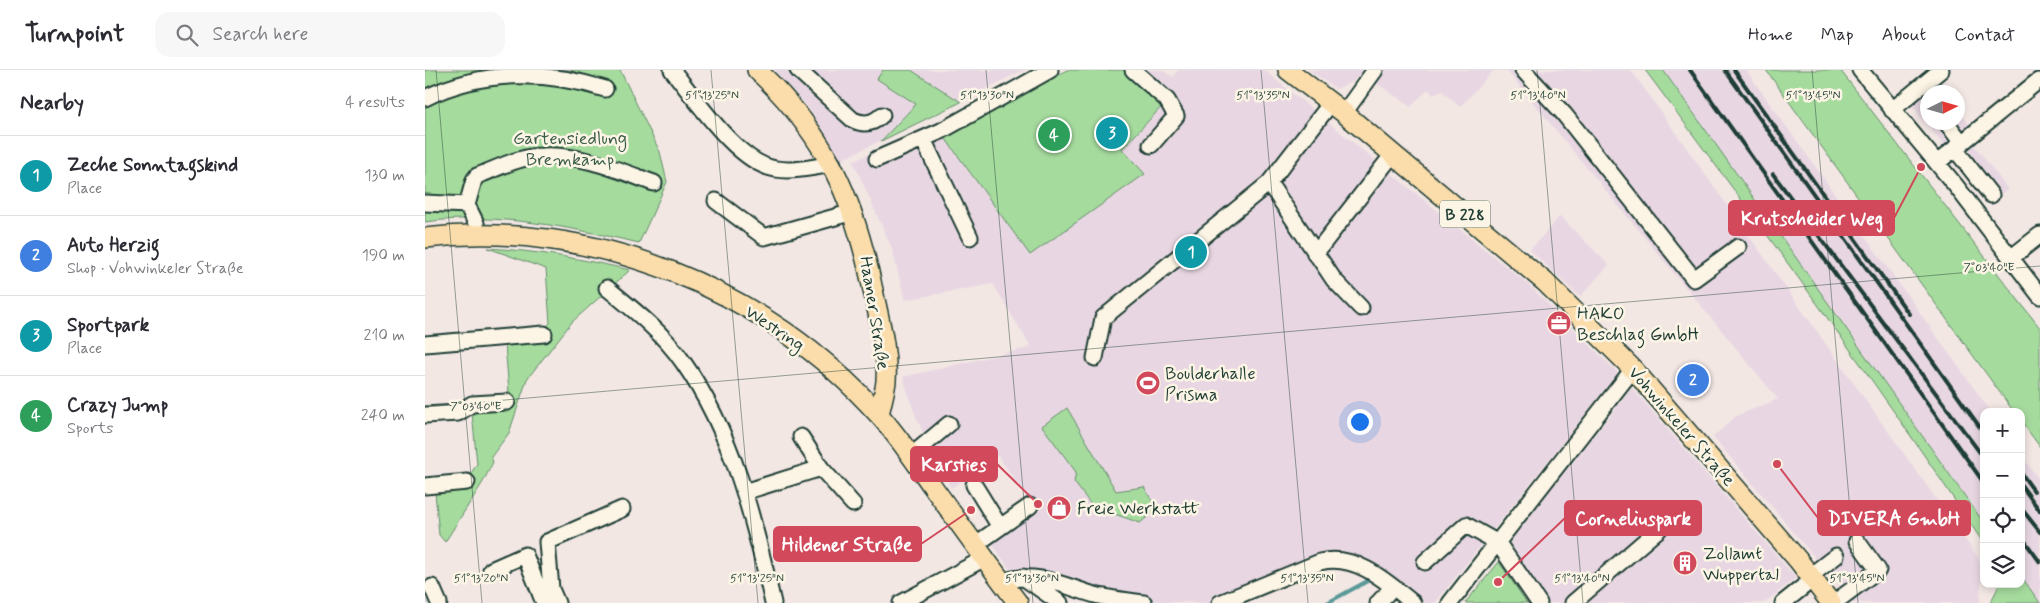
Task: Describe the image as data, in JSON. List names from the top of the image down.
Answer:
{
  "streets": {
    "main road": [
      "B 228",
      "Haaner Straße",
      "Westring",
      "Vohwinkeler Straße"
    ]
  },
  "crossings": [
    ["Haaner Straße", "Westring"]
  ],
  "parks": ["Gartensiedlung Bremkamp"],
  "places": {
    "other": [
      "Krutscheider Weg",
      "DIVERA GmbH",
      "Karsties",
      "Hildener Straße",
      "Corneliuspark"
    ],
    "office": ["HAKO Beschlag GmbH"],
    "sports": ["Boulderhalle Prisma"],
    "shop": ["Freie Werkstatt"],
    "building": ["Zollamt Wuppertal"]
  },
  "north": "right",
  "page": {
    "header": "Turnpoint",
    "search": "Search here",
    "nav": [
      "Home",
      "Map",
      "About",
      "Contact"
    ],
    "heading": ["Nearby", "4 results"],
    "pins": [
      "3",
      "4",
      "1",
      "2"
    ],
    "list": [
      {
        "mark": "1",
        "name": "Zeche Sonntagskind",
        "note": "Place",
        "value": "130 m"
      },
      {
        "mark": "2",
        "name": "Auto Herzig",
        "note": "Shop · Vohwinkeler Straße",
        "value": "190 m"
      },
      {
        "mark": "3",
        "name": "Sportpark",
        "note": "Place",
        "value": "210 m"
      },
      {
        "mark": "4",
        "name": "Crazy Jump",
        "note": "Sports",
        "value": "240 m"
      }
    ],
    "map_buttons": ["+", "−"]
  },
  "coordinates": [
    "51°13'25\"N",
    "51°13'30\"N",
    "51°13'35\"N",
    "51°13'40\"N",
    "51°13'45\"N",
    "7°03'40\"E",
    "51°13'20\"N"
  ]
}
